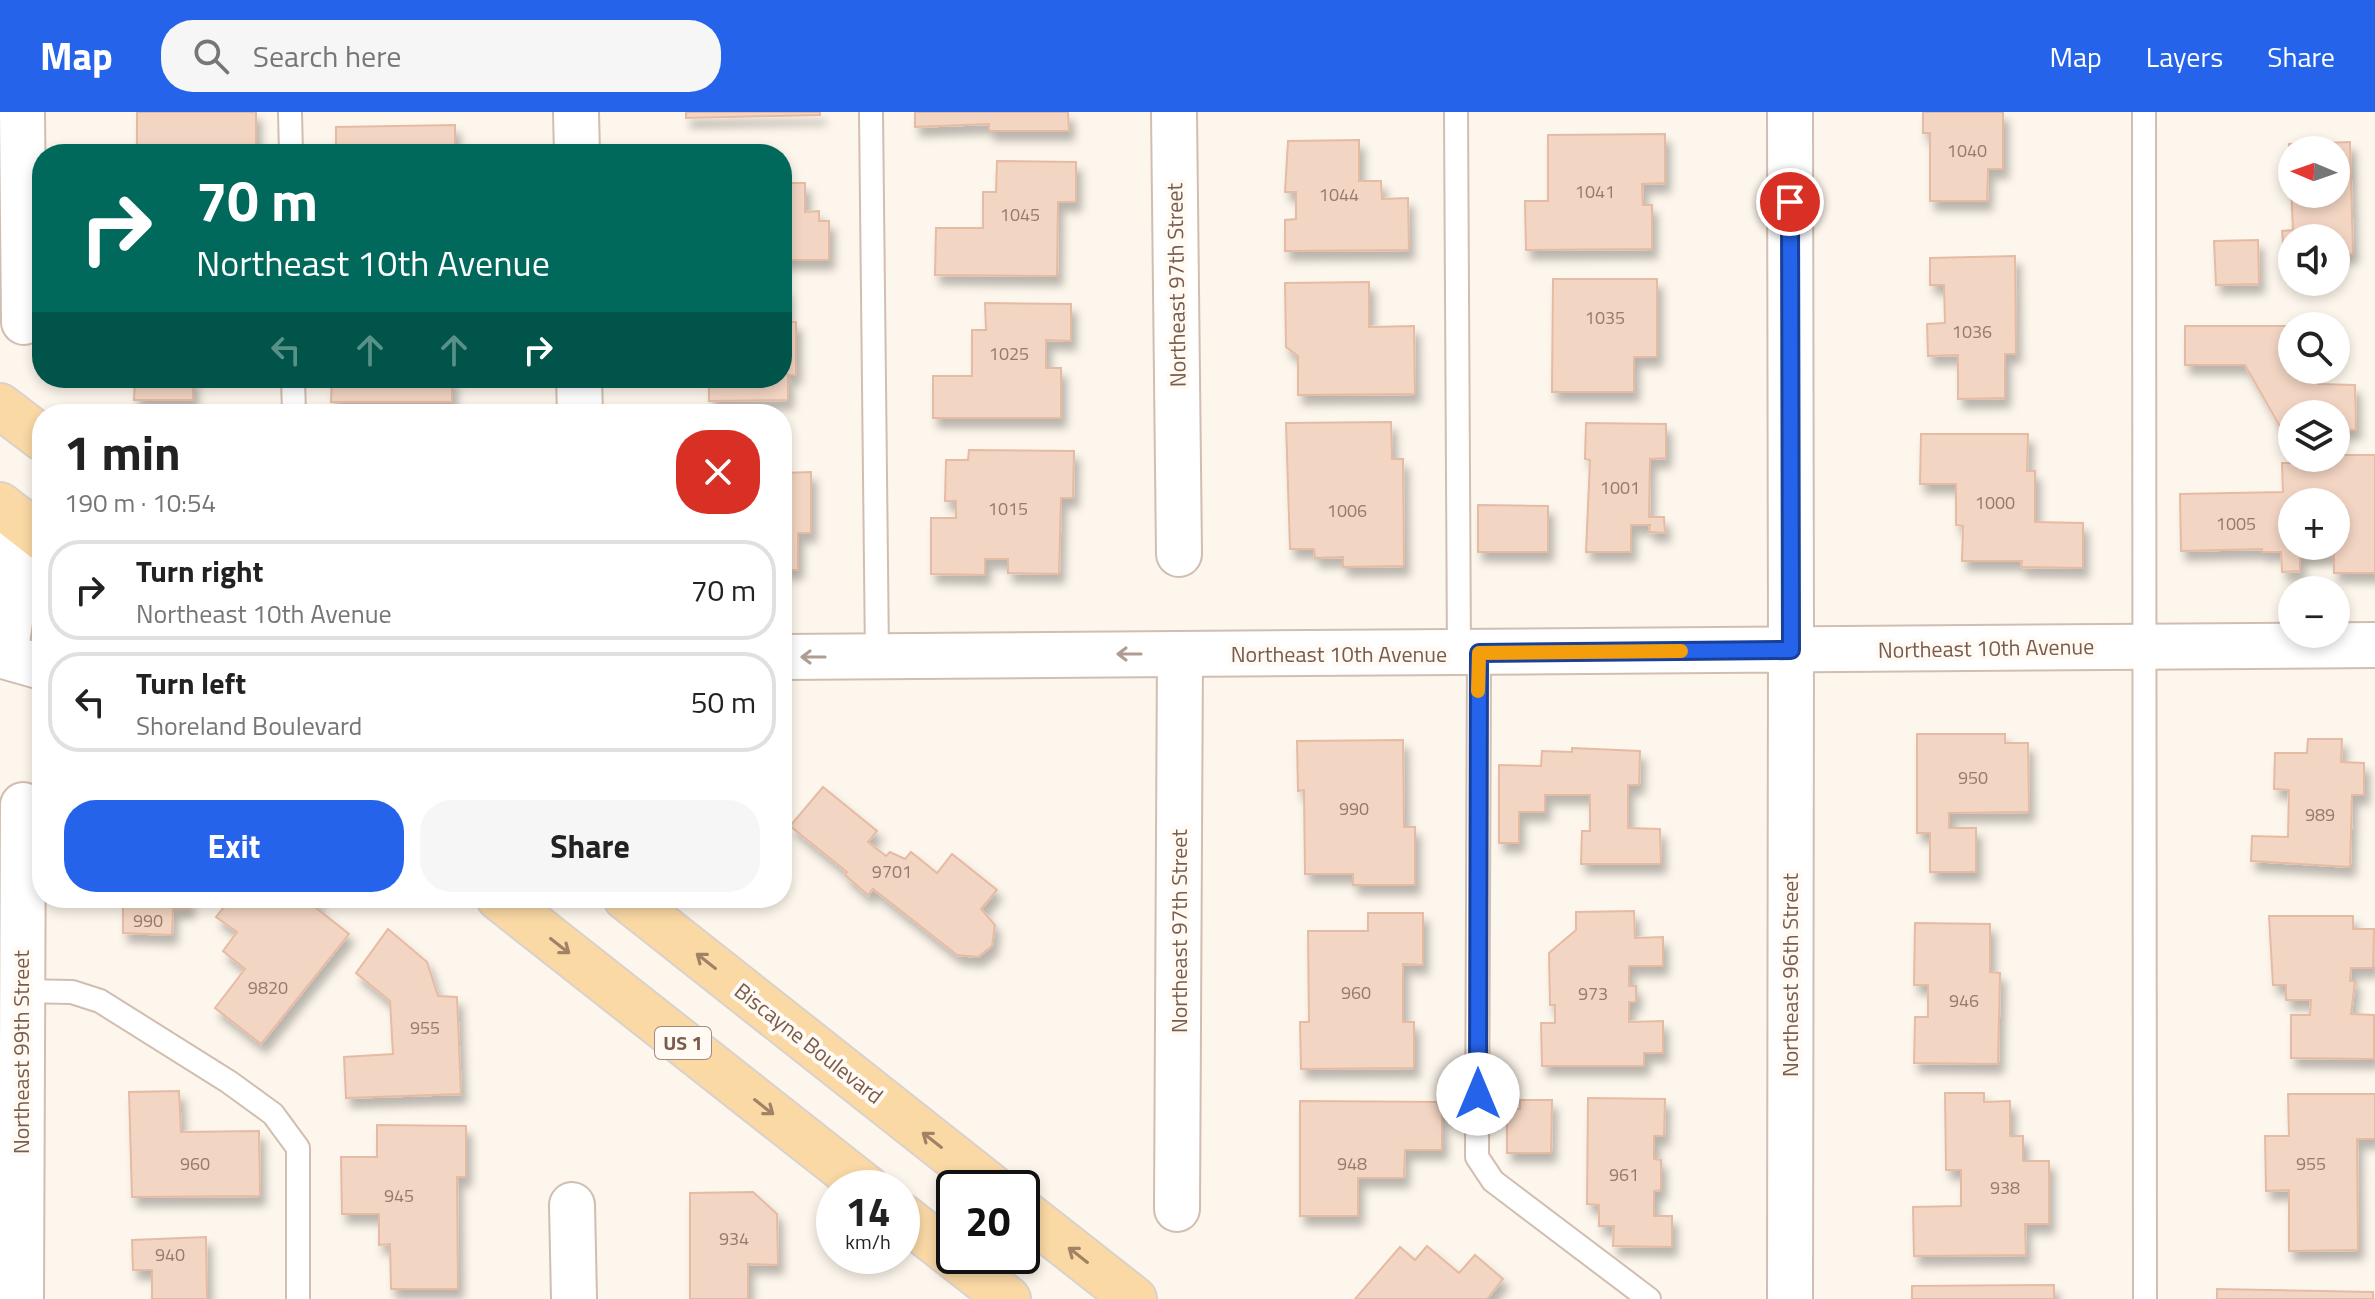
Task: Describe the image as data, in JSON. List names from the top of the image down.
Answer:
{
  "streets": {
    "main road": ["US 1", "Biscayne Boulevard"],
    "street": [
      "Northeast 97th Street",
      "Northeast 10th Avenue",
      "Northeast 96th Street",
      "Northeast 99th Street"
    ]
  },
  "crossings": [
    ["Northeast 97th Street", "Northeast 10th Avenue"],
    ["Northeast 10th Avenue", "Northeast 96th Street"]
  ],
  "house_numbers": [
    "1040",
    "1041",
    "1044",
    "1045",
    "1035",
    "1036",
    "1025",
    "1001",
    "1000",
    "1015",
    "1006",
    "1005",
    "950",
    "990",
    "989",
    "9701",
    "990",
    "9820",
    "960",
    "973",
    "946",
    "955",
    "960",
    "948",
    "955",
    "961",
    "938",
    "945",
    "934",
    "940"
  ],
  "north": "left",
  "page": {
    "header": "Map",
    "search": "Search here",
    "nav": ["Map", "Layers", "Share"],
    "map_buttons": ["+", "−"],
    "turn": ["70 m", "Northeast 10th Avenue"],
    "heading": ["1 min", "190 m · 10:54"],
    "list": [
      {
        "name": "Turn right",
        "note": "Northeast 10th Avenue",
        "value": "70 m"
      },
      {
        "name": "Turn left",
        "note": "Shoreland Boulevard",
        "value": "50 m"
      }
    ],
    "buttons": ["Exit", "Share"],
    "speed": "14 km/h",
    "limit": "20"
  }
}
